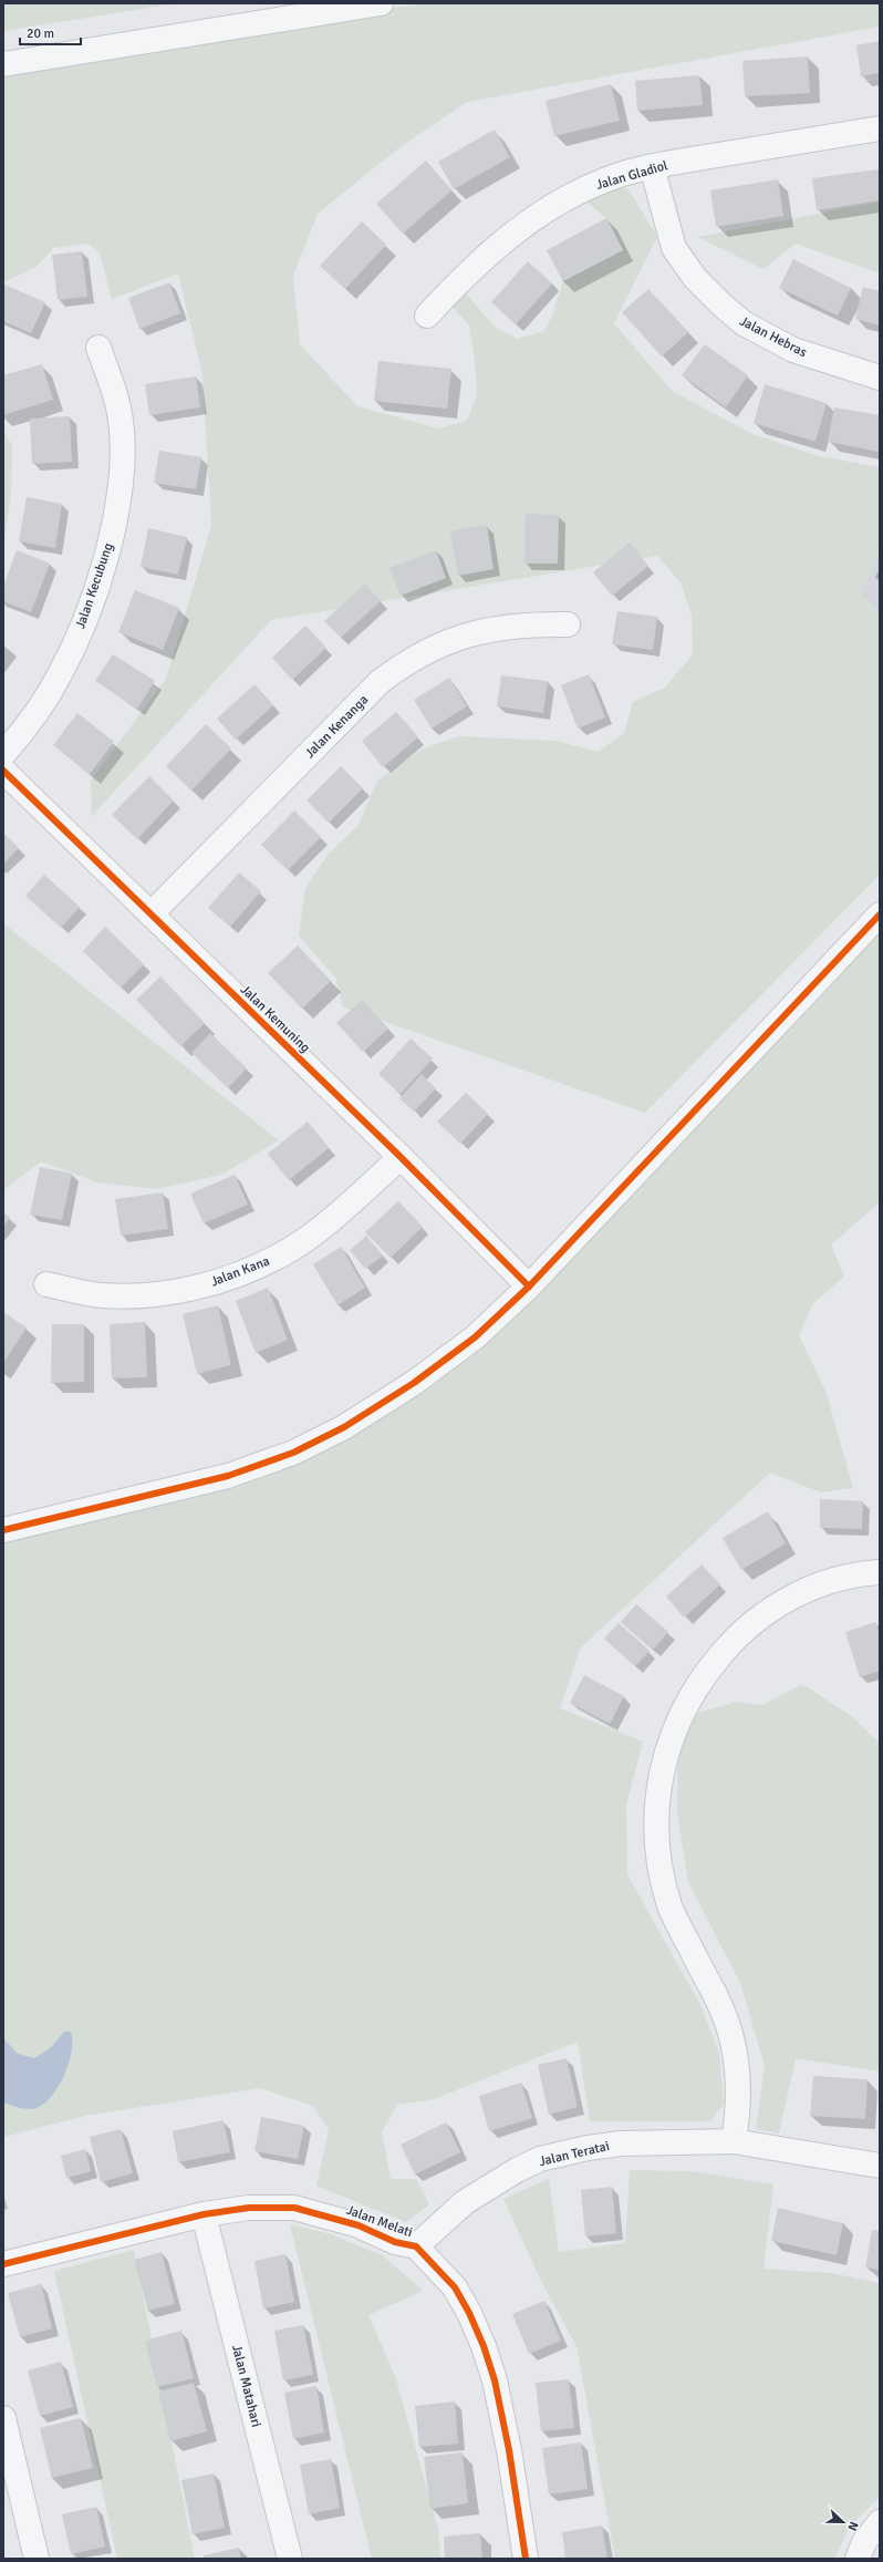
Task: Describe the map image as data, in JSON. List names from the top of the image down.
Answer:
{
  "streets": {
    "street": [
      "Jalan Gladiol",
      "Jalan Hebras",
      "Jalan Kecubung",
      "Jalan Kenanga",
      "Jalan Kemuning",
      "Jalan Kana",
      "Jalan Teratai",
      "Jalan Melati",
      "Jalan Matahari"
    ]
  },
  "crossings": [
    ["Jalan Gladiol", "Jalan Hebras"],
    ["Jalan Kenanga", "Jalan Kemuning"],
    ["Jalan Kemuning", "Jalan Kana"],
    ["Jalan Teratai", "Jalan Melati"],
    ["Jalan Melati", "Jalan Matahari"]
  ],
  "scale_bar": "20 m",
  "north": "right"
}
